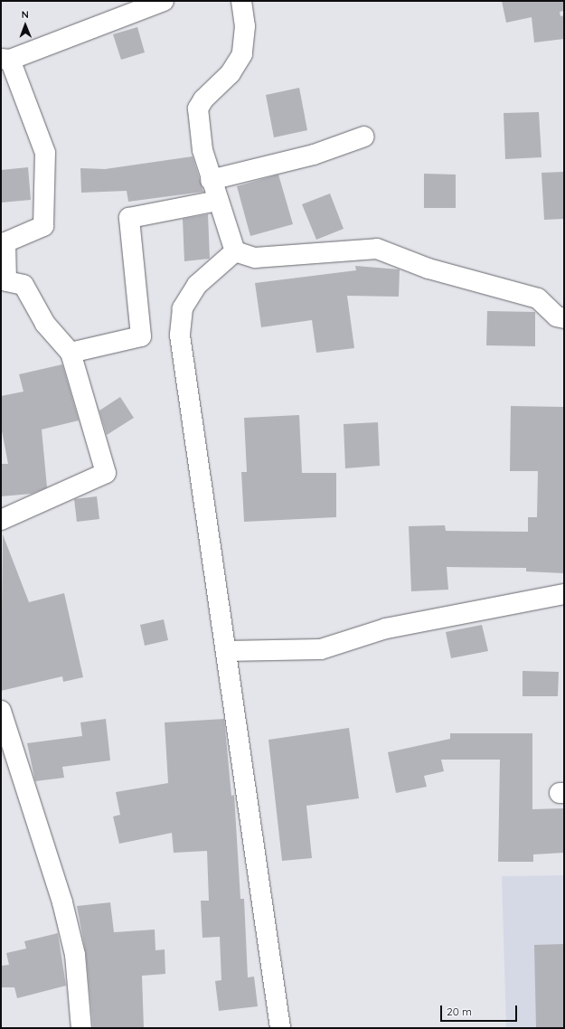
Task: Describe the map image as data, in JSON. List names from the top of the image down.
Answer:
{
  "scale_bar": "20 m",
  "north": "top"
}
